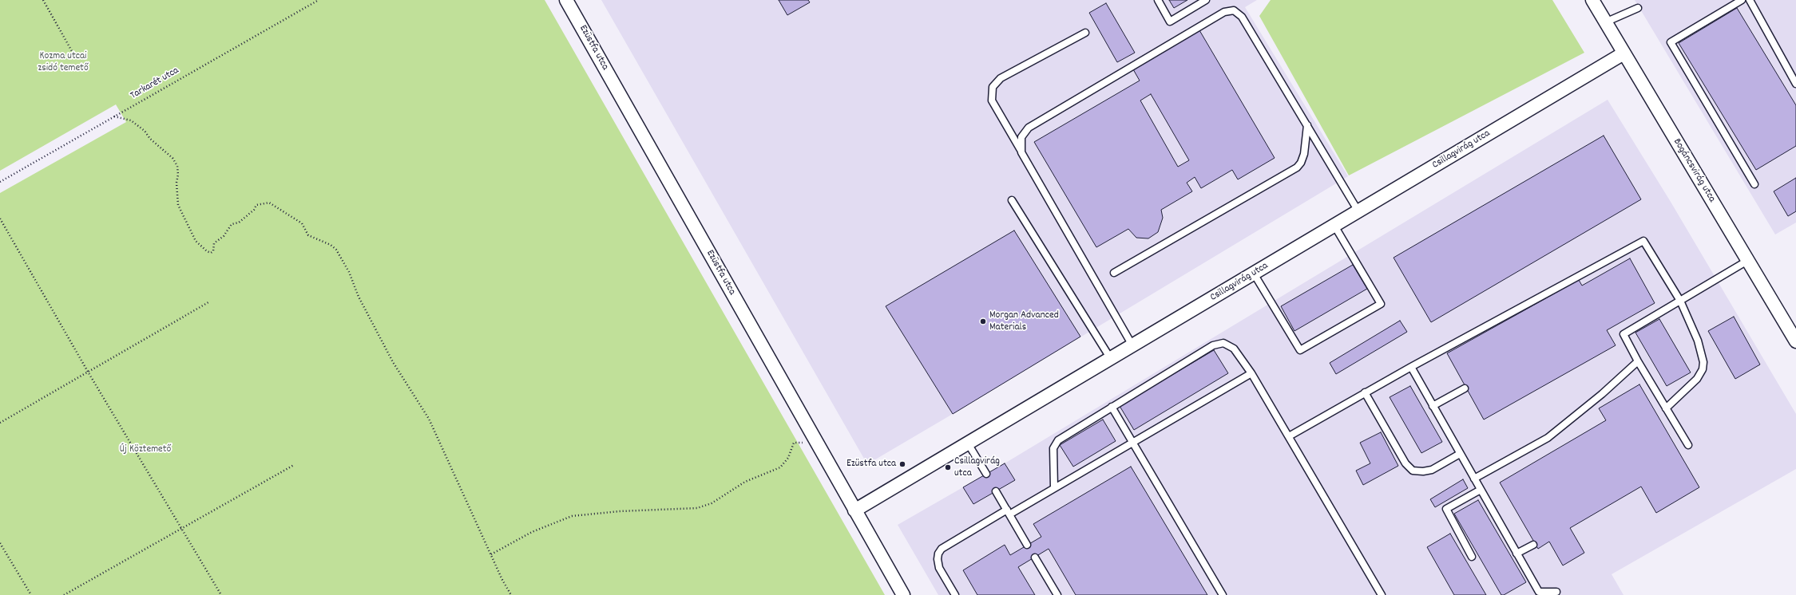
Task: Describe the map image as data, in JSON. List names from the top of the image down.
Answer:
{
  "streets": {
    "street": ["Ezüstfa utca", "Csillagvirág utca", "Bogáncsvirág utca"],
    "path": ["Tarkarét utca"]
  },
  "crossings": [
    ["Ezüstfa utca", "Csillagvirág utca"],
    ["Csillagvirág utca", "Bogáncsvirág utca"]
  ],
  "parks": ["Kozma utcai zsidó temető", "Új Köztemető"],
  "places": ["Morgan Advanced Materials", "Ezüstfa utca", "Csillagvirág utca"]
}
